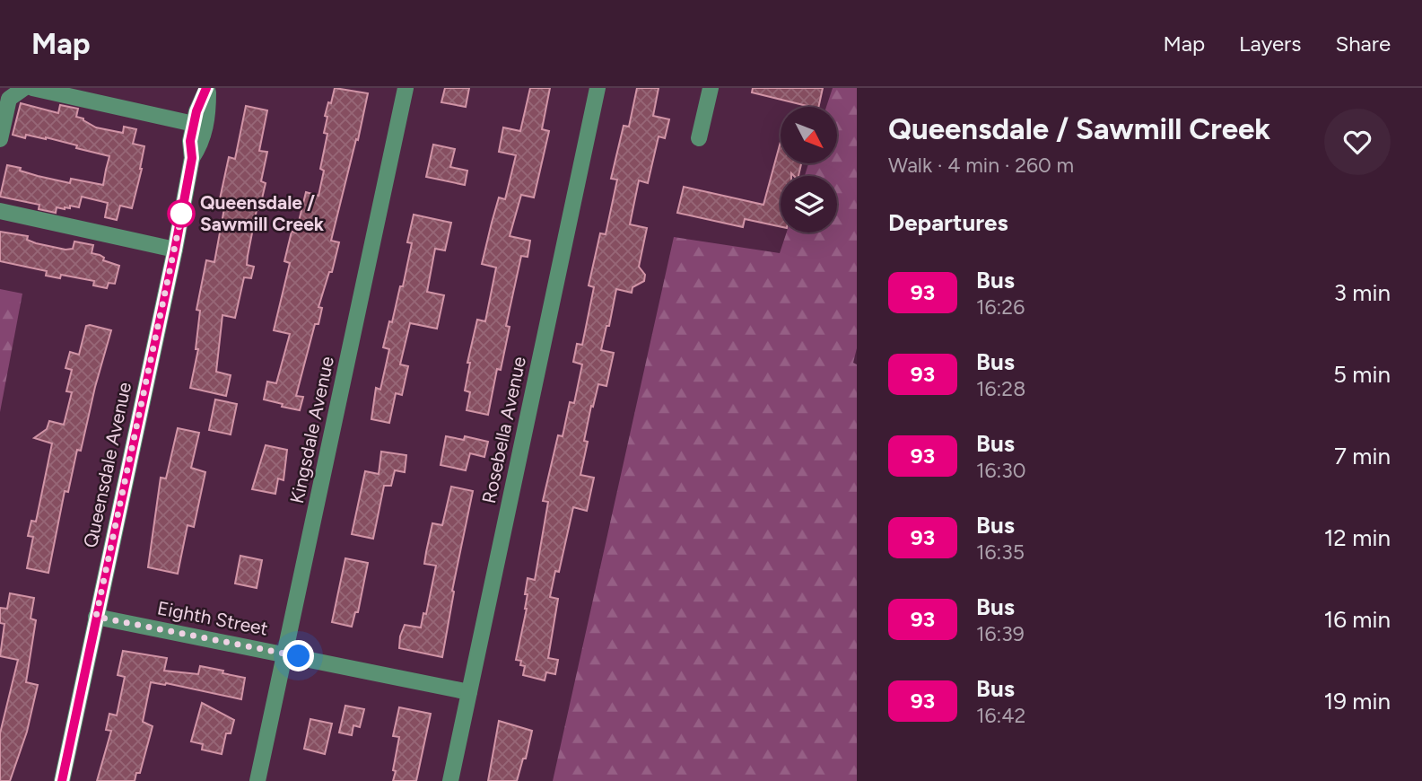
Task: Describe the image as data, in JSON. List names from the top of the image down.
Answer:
{
  "streets": {
    "street": [
      "Kingsdale Avenue",
      "Rosebella Avenue",
      "Queensdale Avenue",
      "Eighth Street"
    ]
  },
  "crossings": [
    ["Kingsdale Avenue", "Eighth Street"],
    ["Rosebella Avenue", "Eighth Street"],
    ["Queensdale Avenue", "Eighth Street"]
  ],
  "places": ["Queensdale / Sawmill Creek"],
  "lines": ["bus line 93"],
  "north": "bottom right",
  "page": {
    "header": "Map",
    "nav": ["Map", "Layers", "Share"],
    "heading": [
      ["Queensdale / Sawmill Creek", "Walk · 4 min · 260 m"],
      "Departures"
    ],
    "list": [
      {
        "mark": "93",
        "name": "Bus",
        "note": "16:26",
        "value": "3 min"
      },
      {
        "mark": "93",
        "name": "Bus",
        "note": "16:28",
        "value": "5 min"
      },
      {
        "mark": "93",
        "name": "Bus",
        "note": "16:30",
        "value": "7 min"
      },
      {
        "mark": "93",
        "name": "Bus",
        "note": "16:35",
        "value": "12 min"
      },
      {
        "mark": "93",
        "name": "Bus",
        "note": "16:39",
        "value": "16 min"
      },
      {
        "mark": "93",
        "name": "Bus",
        "note": "16:42",
        "value": "19 min"
      }
    ]
  }
}
